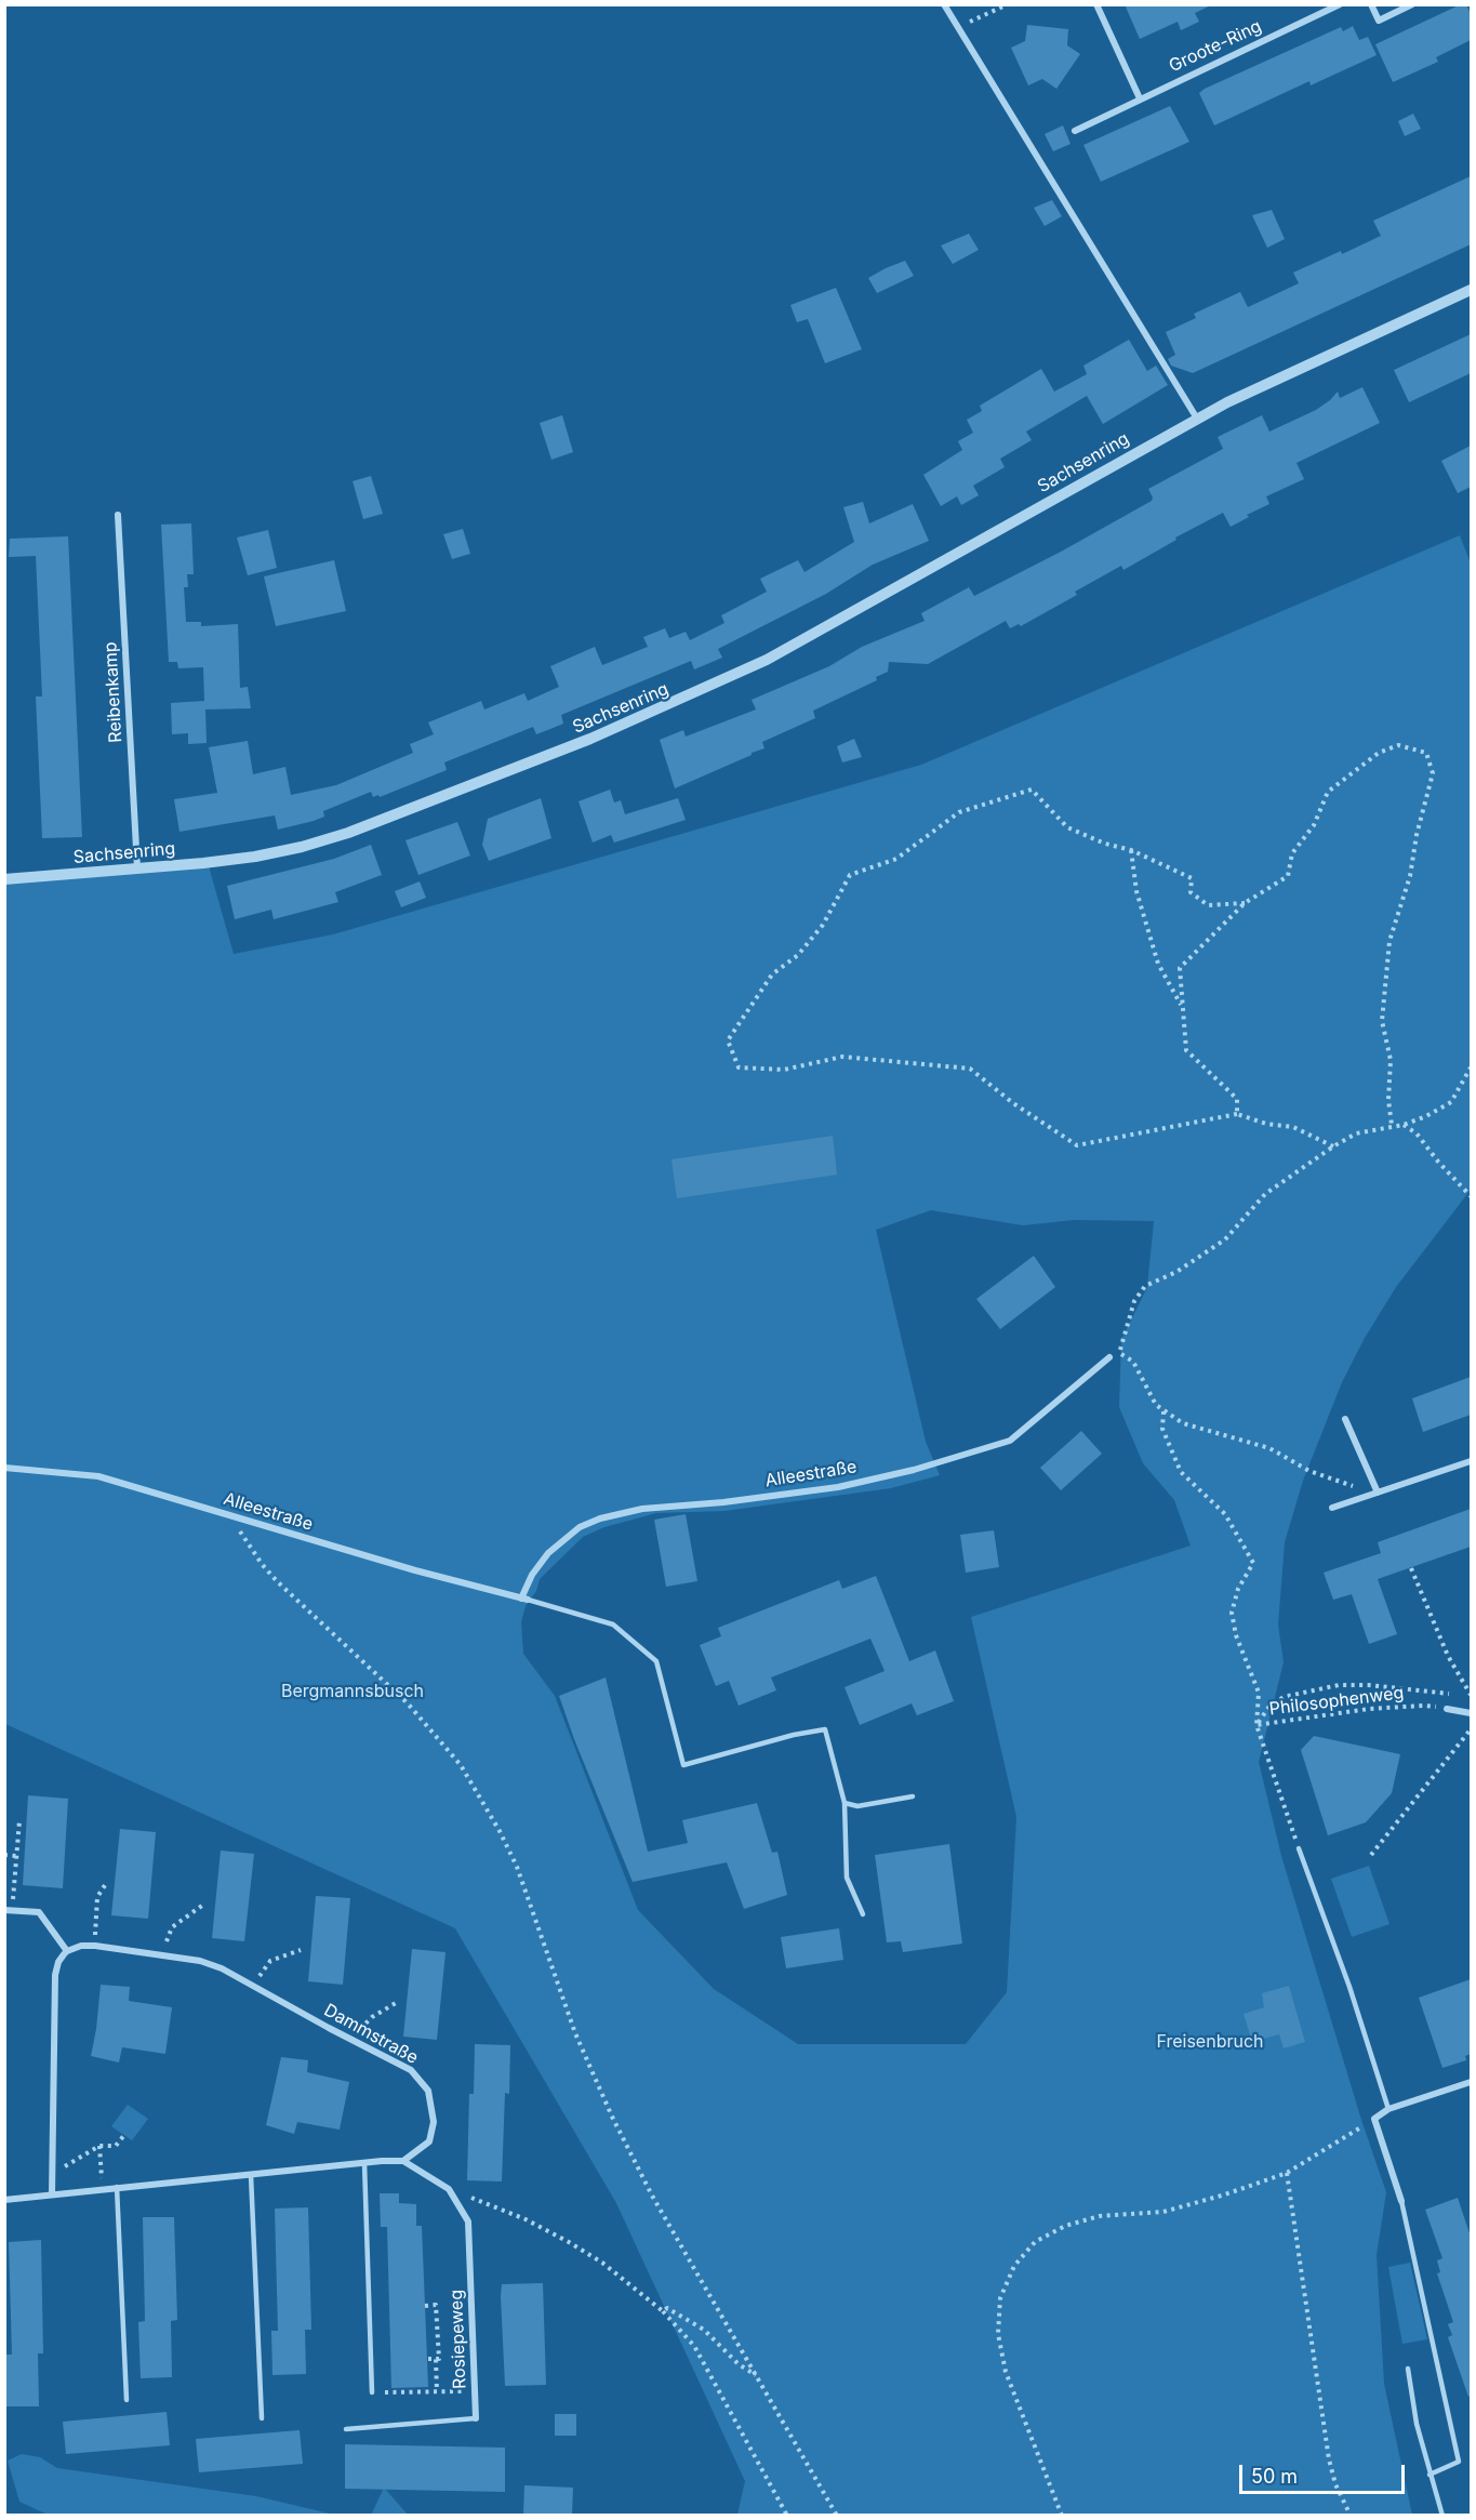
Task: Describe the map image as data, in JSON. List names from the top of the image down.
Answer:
{
  "streets": {
    "street": [
      "Groote-Ring",
      "Sachsenring",
      "Reibenkamp",
      "Alleestraße",
      "Dammstraße",
      "Rosiepeweg"
    ],
    "path": ["Philosophenweg"]
  },
  "crossings": [
    ["Sachsenring", "Reibenkamp"],
    ["Dammstraße", "Rosiepeweg"]
  ],
  "parks": ["Bergmannsbusch", "Freisenbruch"],
  "scale_bar": "50 m"
}
